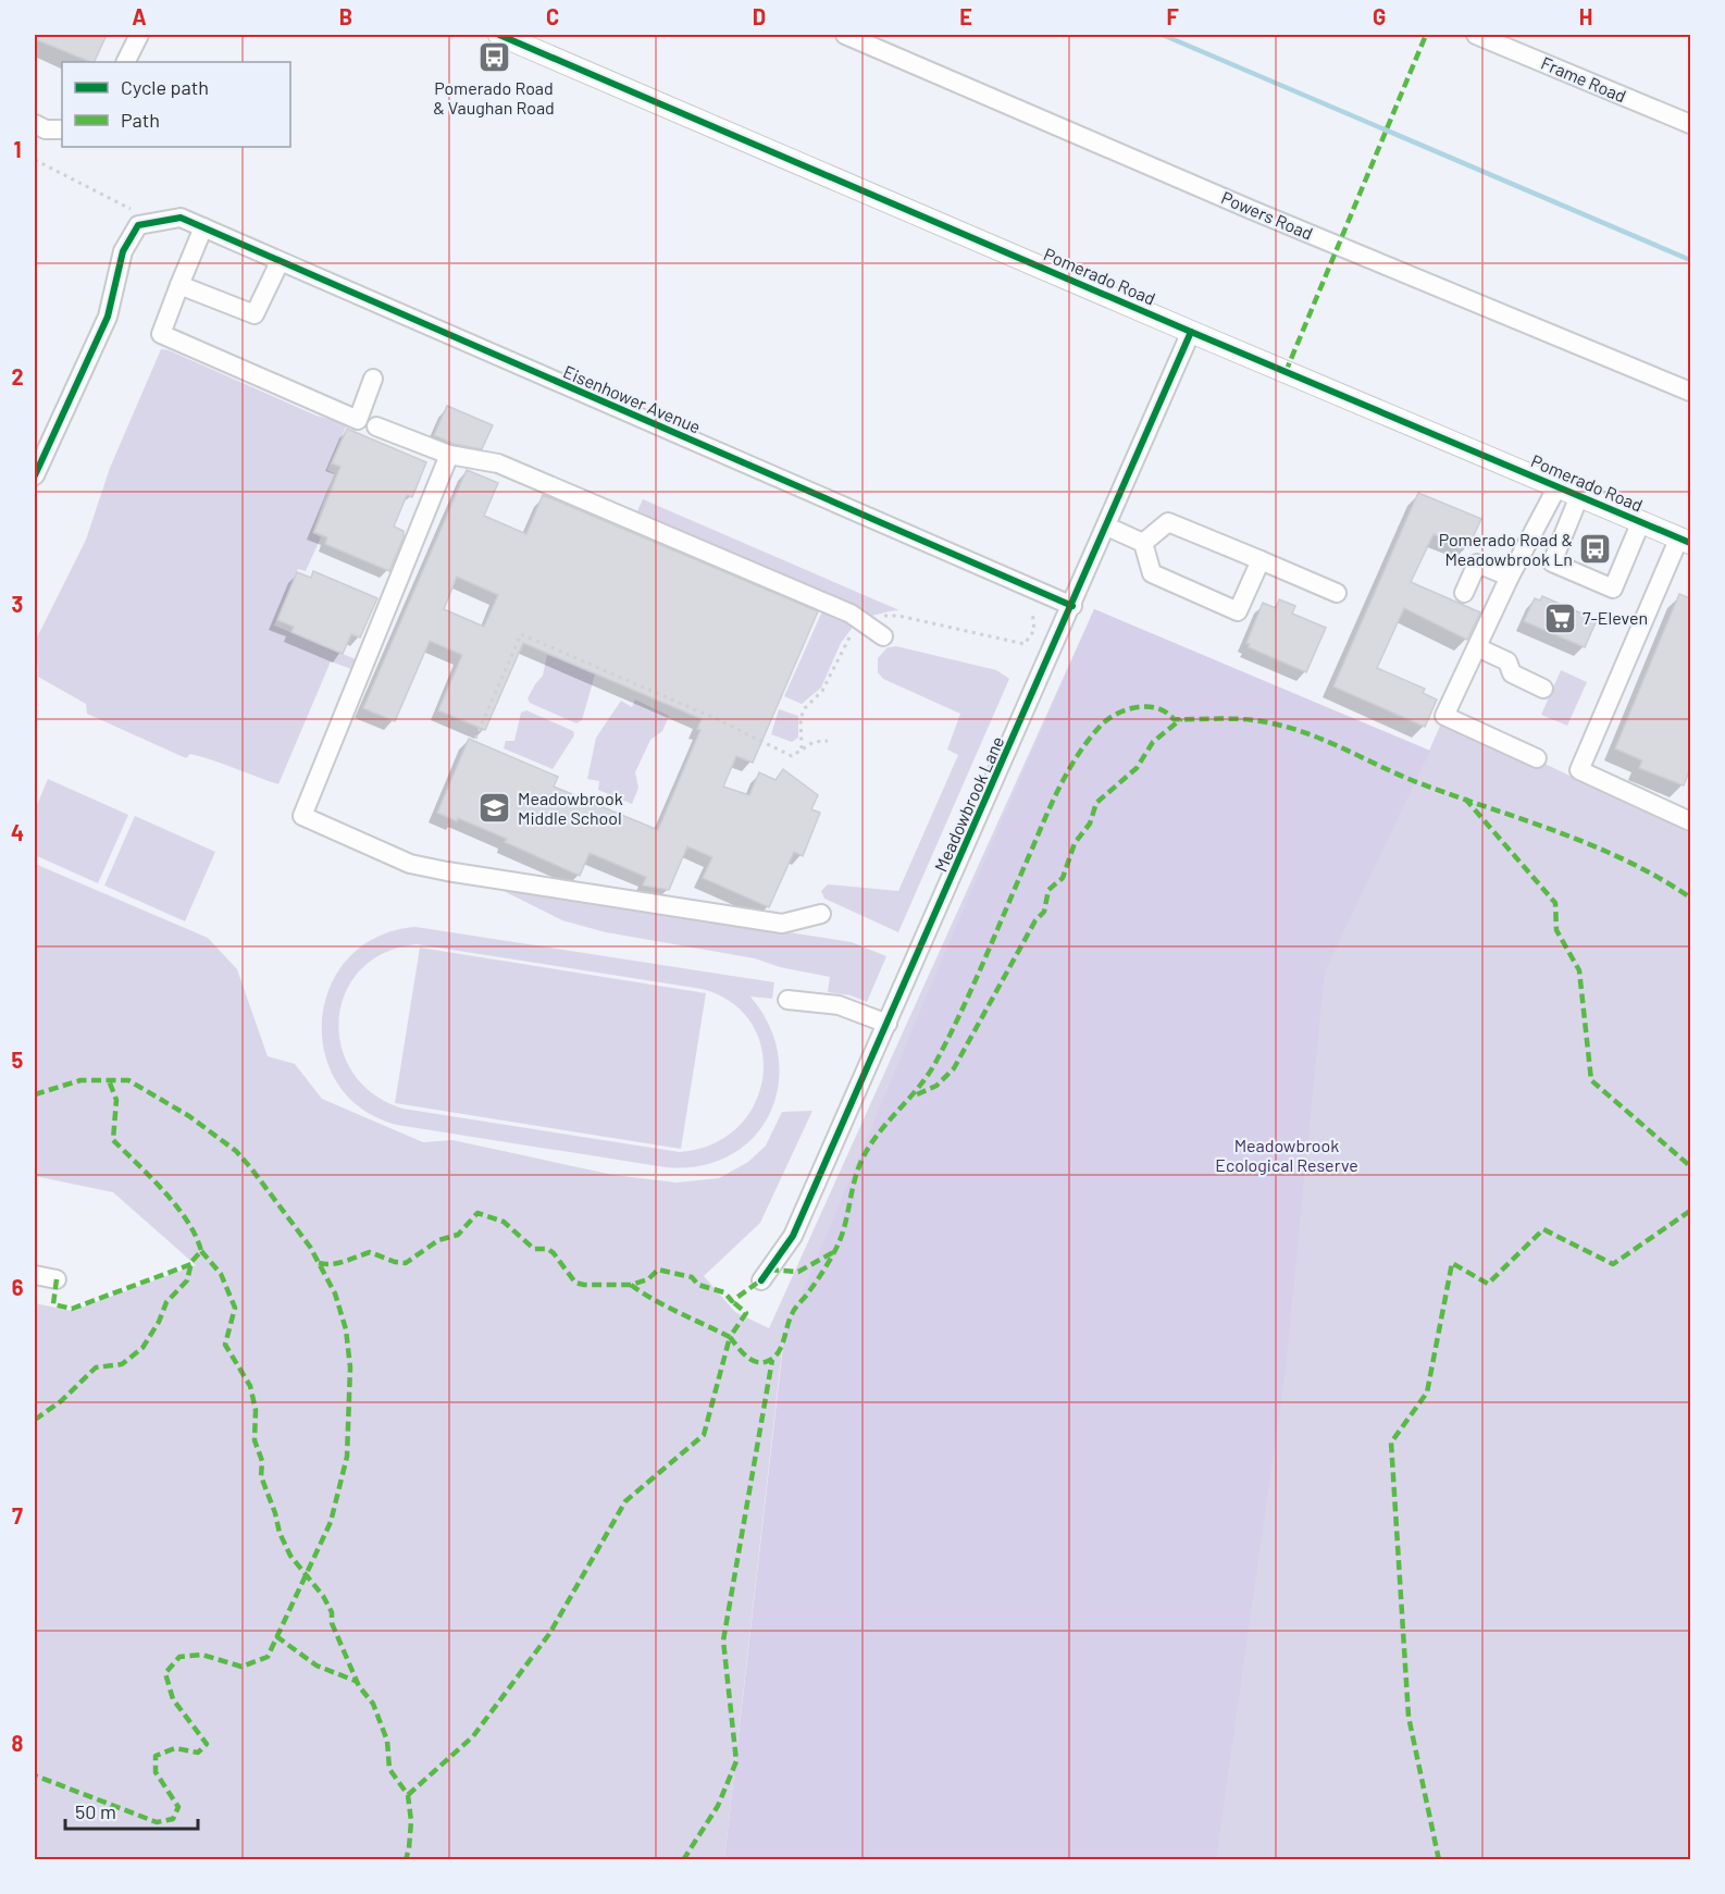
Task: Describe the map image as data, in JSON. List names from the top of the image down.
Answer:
{
  "streets": {
    "main road": ["Pomerado Road"],
    "street": [
      "Frame Road",
      "Powers Road",
      "Eisenhower Avenue",
      "Meadowbrook Lane"
    ]
  },
  "crossings": [
    ["Pomerado Road", "Meadowbrook Lane"],
    ["Eisenhower Avenue", "Meadowbrook Lane"]
  ],
  "parks": ["Meadowbrook Ecological Reserve"],
  "places": {
    "bus stop": ["Pomerado Road & Vaughan Road", "Pomerado Road & Meadowbrook Ln"],
    "supermarket": ["7-Eleven"],
    "school or university": ["Meadowbrook Middle School"]
  },
  "legend": ["Cycle path", "Path"],
  "scale_bar": "50 m",
  "grid": {
    "columns": [
      "A",
      "B",
      "C",
      "D",
      "E",
      "F",
      "G",
      "H"
    ],
    "rows": [
      "1",
      "2",
      "3",
      "4",
      "5",
      "6",
      "7",
      "8"
    ]
  }
}
